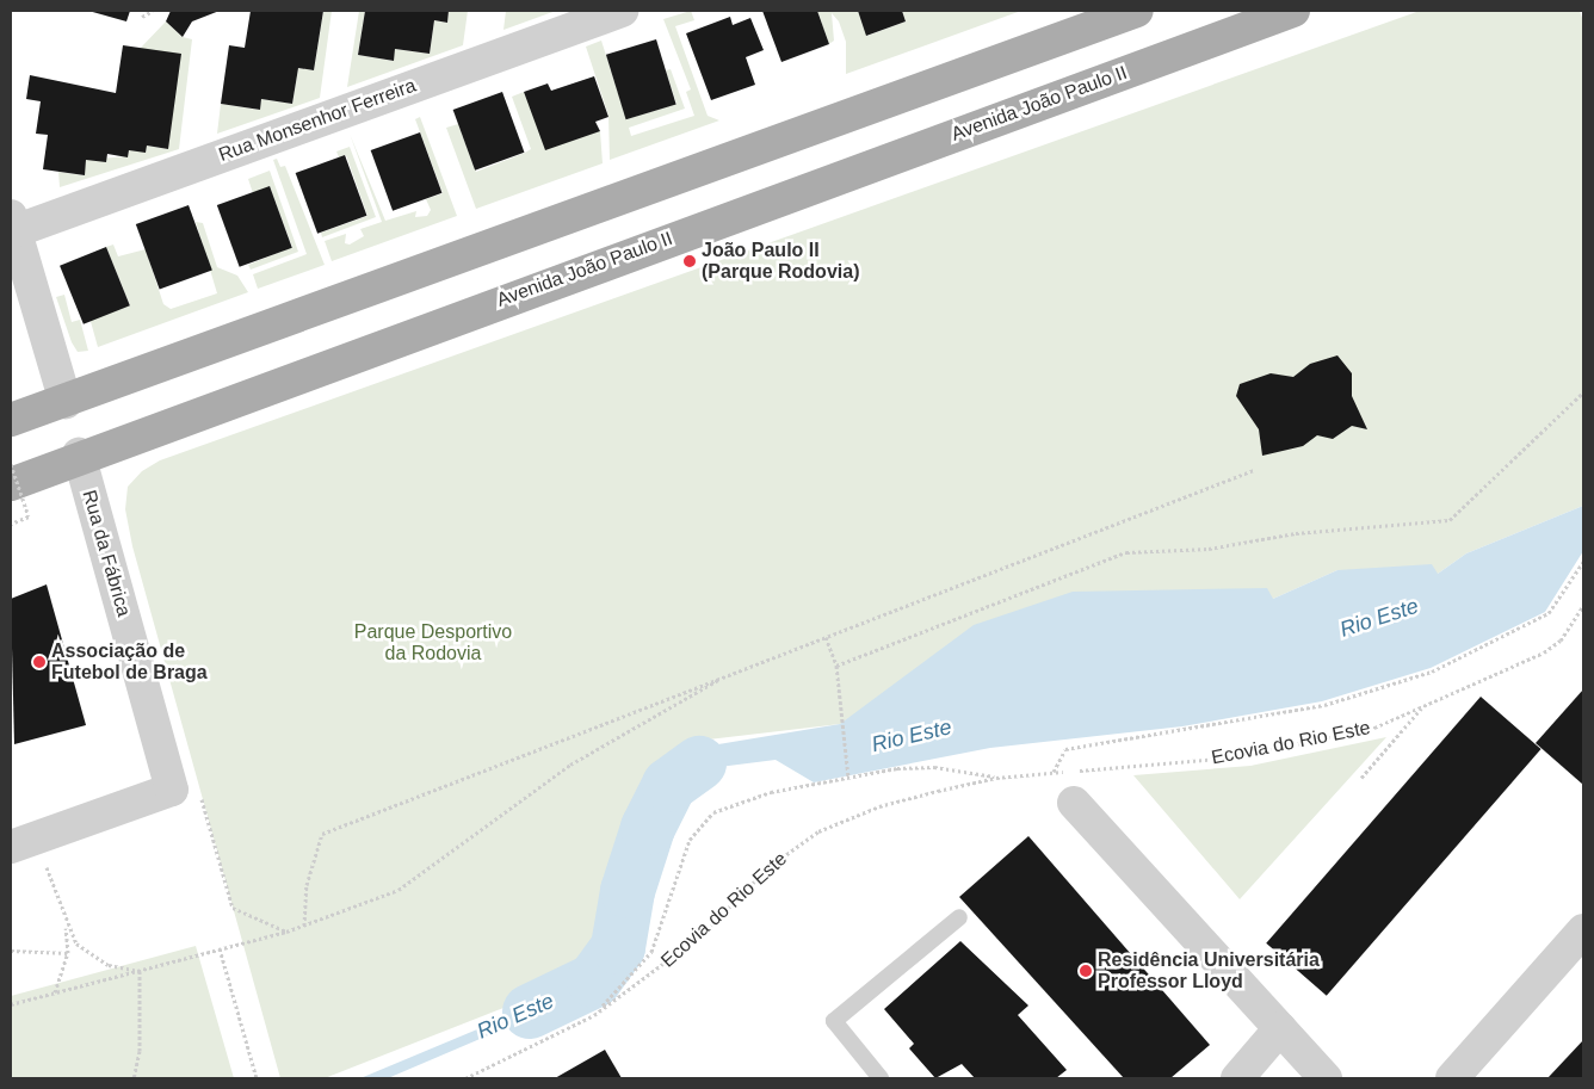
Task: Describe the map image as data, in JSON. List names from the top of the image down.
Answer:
{
  "streets": {
    "main road": ["Avenida João Paulo II"],
    "street": ["Rua Monsenhor Ferreira", "Rua da Fábrica"],
    "path": ["Ecovia do Rio Este"]
  },
  "crossings": [
    ["Avenida João Paulo II", "Rua da Fábrica"]
  ],
  "water": ["Rio Este"],
  "parks": ["Parque Desportivo da Rodovia"],
  "places": ["João Paulo II (Parque Rodovia)", "Associação de Futebol de Braga", "Residência Universitária Professor Lloyd"]
}
